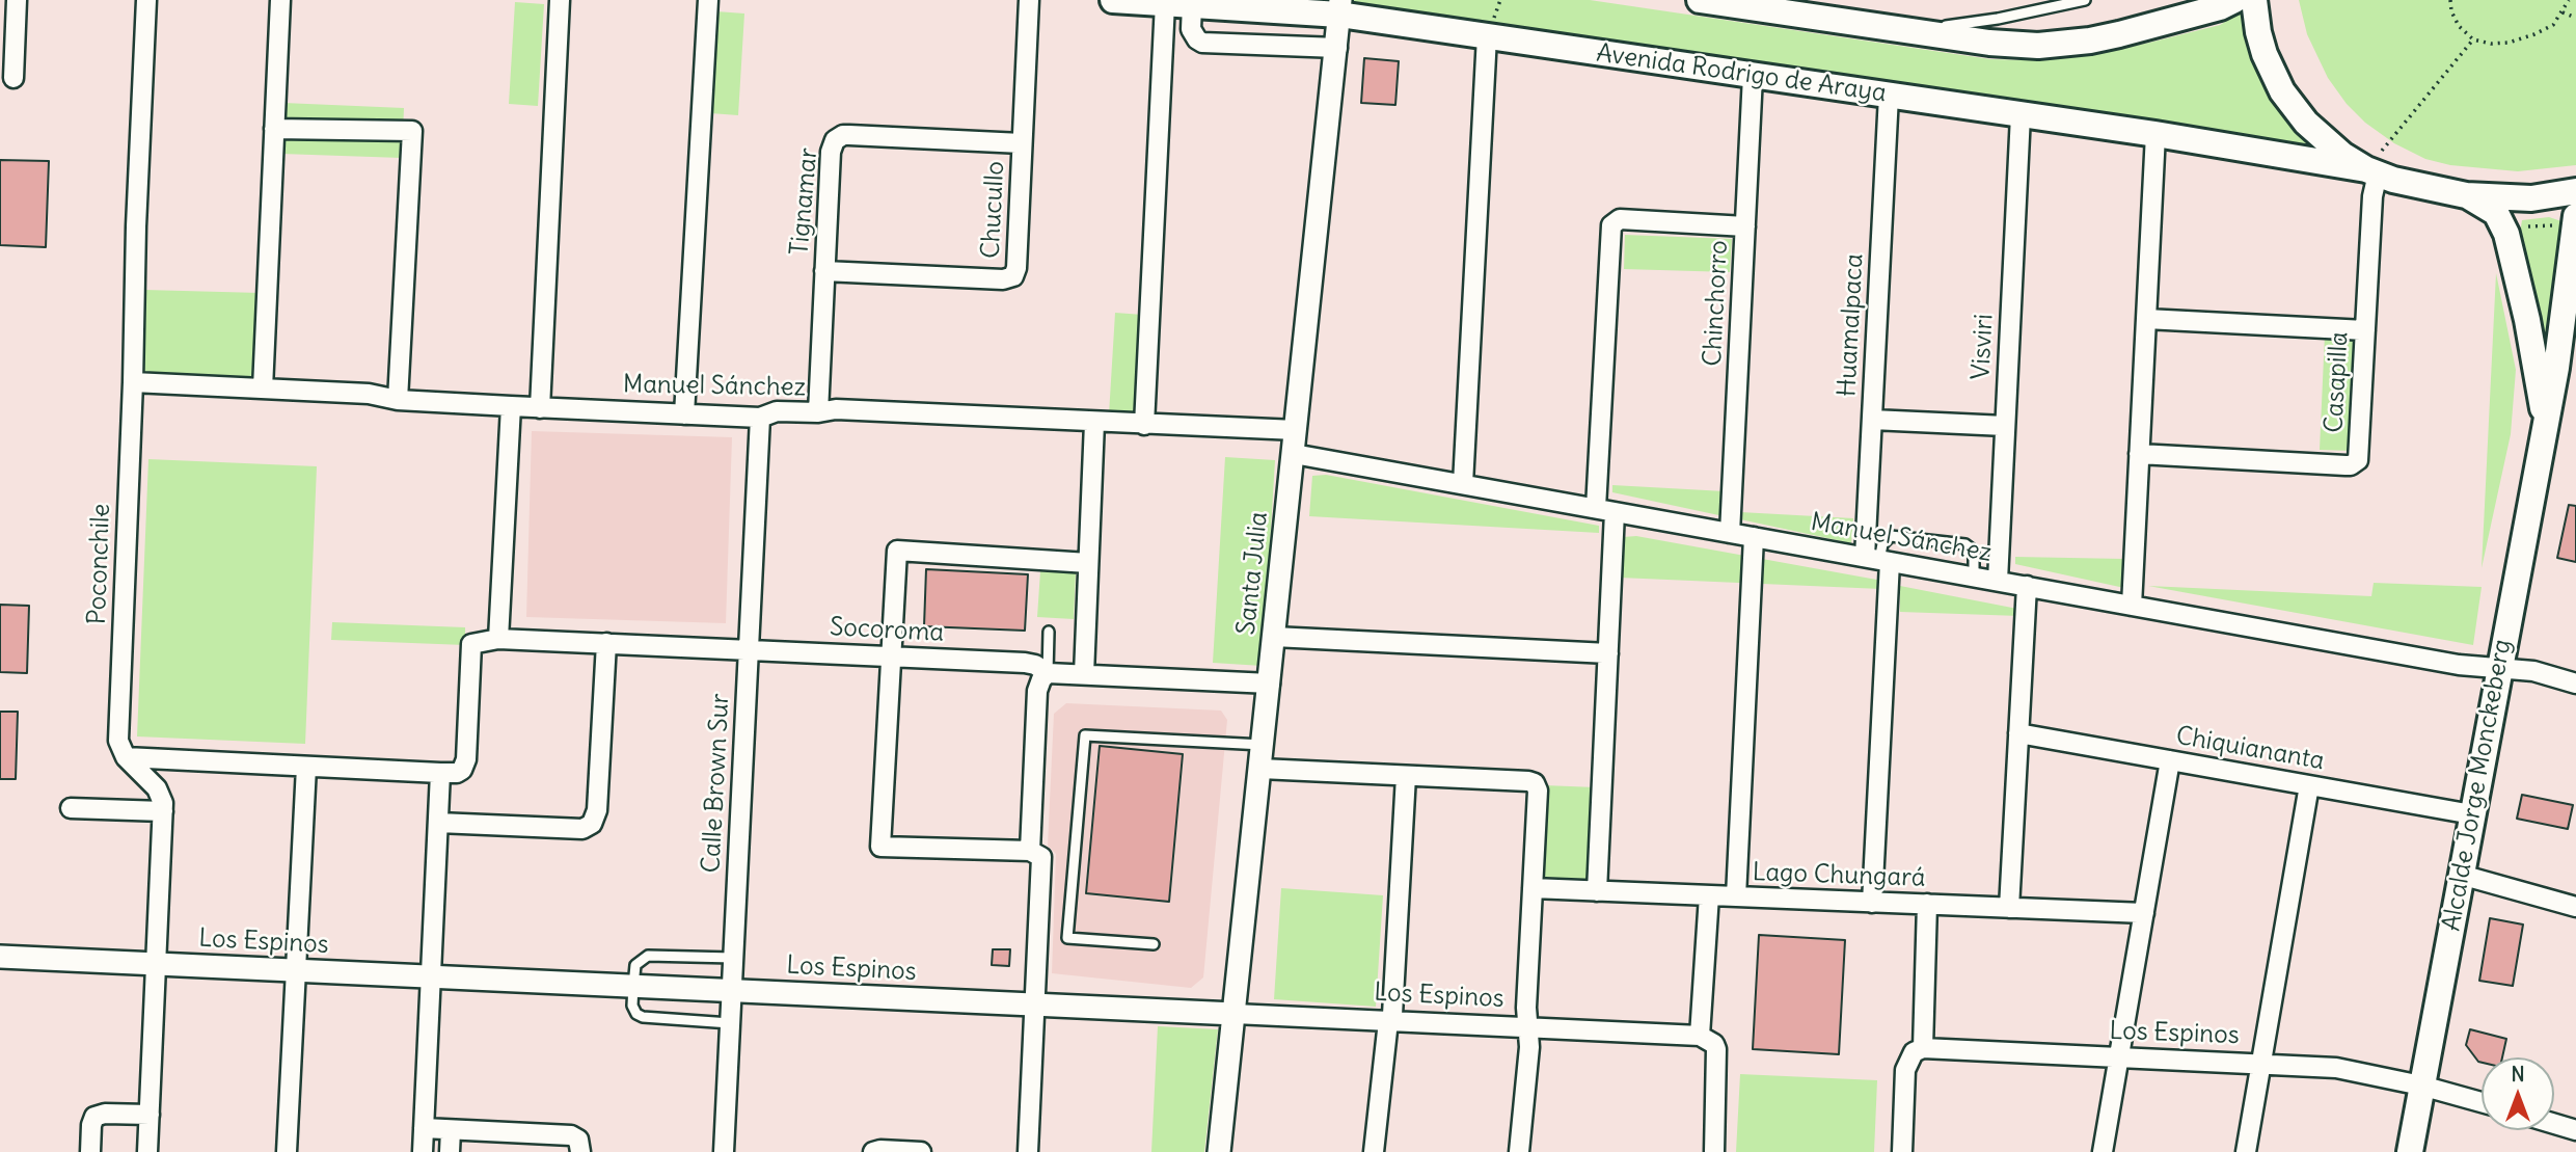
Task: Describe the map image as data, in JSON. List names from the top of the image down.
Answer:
{
  "streets": {
    "main road": ["Avenida Rodrigo de Araya", "Alcalde Jorge Monckeberg"],
    "street": [
      "Tignamar",
      "Chucullo",
      "Chinchorro",
      "Huamalpaca",
      "Visviri",
      "Casapilla",
      "Manuel Sánchez",
      "Poconchile",
      "Santa Julia",
      "Socoroma",
      "Chiquiananta",
      "Calle Brown Sur",
      "Lago Chungará",
      "Los Espinos"
    ]
  },
  "crossings": [
    ["Avenida Rodrigo de Araya", "Chinchorro"],
    ["Avenida Rodrigo de Araya", "Huamalpaca"],
    ["Avenida Rodrigo de Araya", "Visviri"],
    ["Avenida Rodrigo de Araya", "Casapilla"],
    ["Avenida Rodrigo de Araya", "Santa Julia"],
    ["Tignamar", "Chucullo"],
    ["Tignamar", "Manuel Sánchez"],
    ["Chinchorro", "Manuel Sánchez"],
    ["Huamalpaca", "Manuel Sánchez"],
    ["Huamalpaca", "Lago Chungará"],
    ["Visviri", "Manuel Sánchez"],
    ["Manuel Sánchez", "Poconchile"],
    ["Manuel Sánchez", "Santa Julia"],
    ["Manuel Sánchez", "Calle Brown Sur"],
    ["Manuel Sánchez", "Alcalde Jorge Monckeberg"],
    ["Santa Julia", "Socoroma"],
    ["Santa Julia", "Los Espinos"],
    ["Socoroma", "Calle Brown Sur"],
    ["Chiquiananta", "Alcalde Jorge Monckeberg"],
    ["Calle Brown Sur", "Los Espinos"],
    ["Alcalde Jorge Monckeberg", "Los Espinos"]
  ],
  "north": "top"
}
